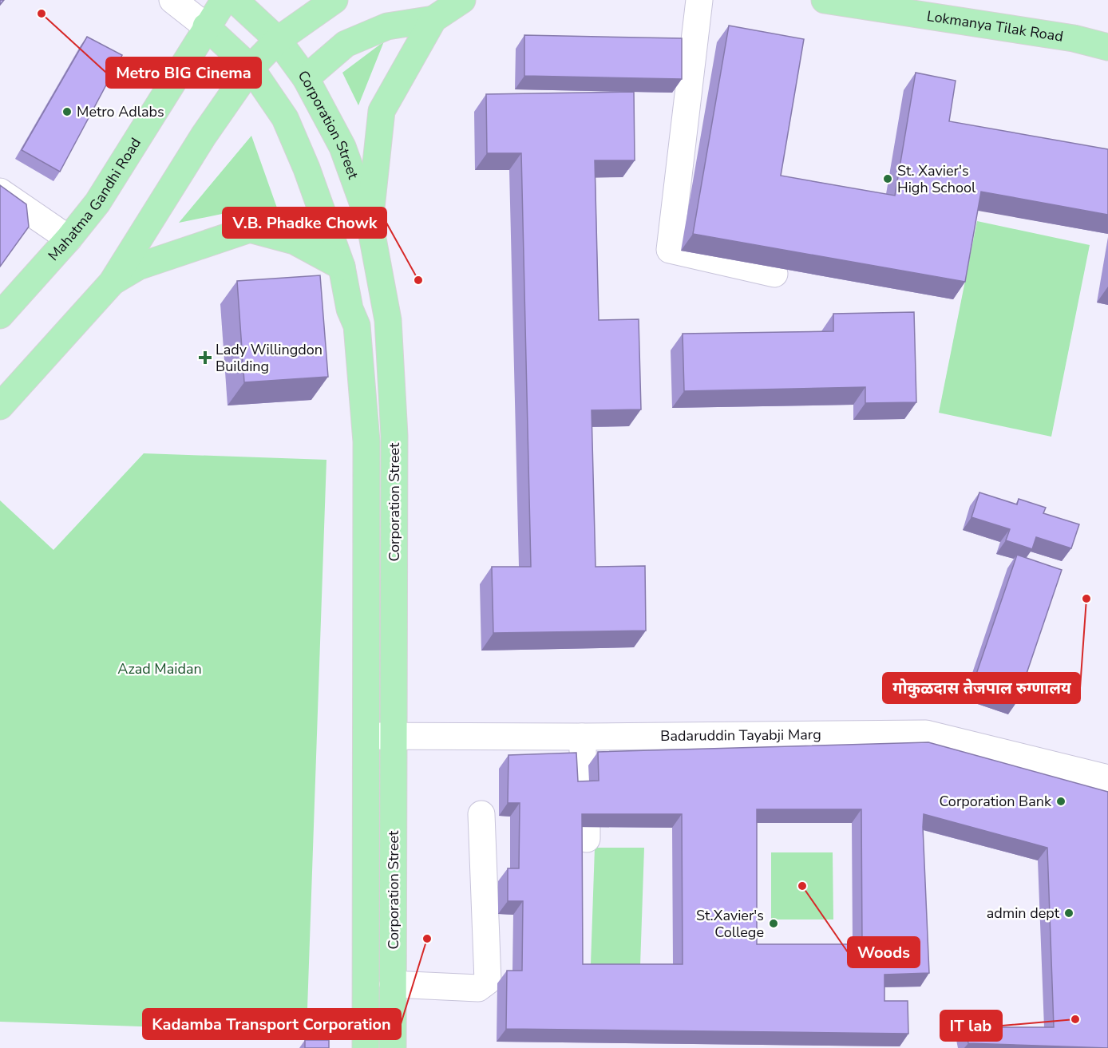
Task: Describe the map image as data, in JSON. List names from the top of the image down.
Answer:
{
  "streets": {
    "main road": ["Lokmanya Tilak Road", "Corporation Street", "Mahatma Gandhi Road"],
    "street": ["Badaruddin Tayabji Marg"]
  },
  "crossings": [
    ["Corporation Street", "Mahatma Gandhi Road"],
    ["Corporation Street", "Badaruddin Tayabji Marg"]
  ],
  "parks": ["Azad Maidan"],
  "places": {
    "other": [
      "Metro BIG Cinema",
      "Metro Adlabs",
      "St. Xavier's High School",
      "V.B. Phadke Chowk",
      "गोकुळदास तेजपाल रुग्णालय",
      "Corporation Bank",
      "Woods",
      "admin dept",
      "St.Xavier's College",
      "Kadamba Transport Corporation",
      "IT lab"
    ],
    "health": ["Lady Willingdon Building"]
  }
}
